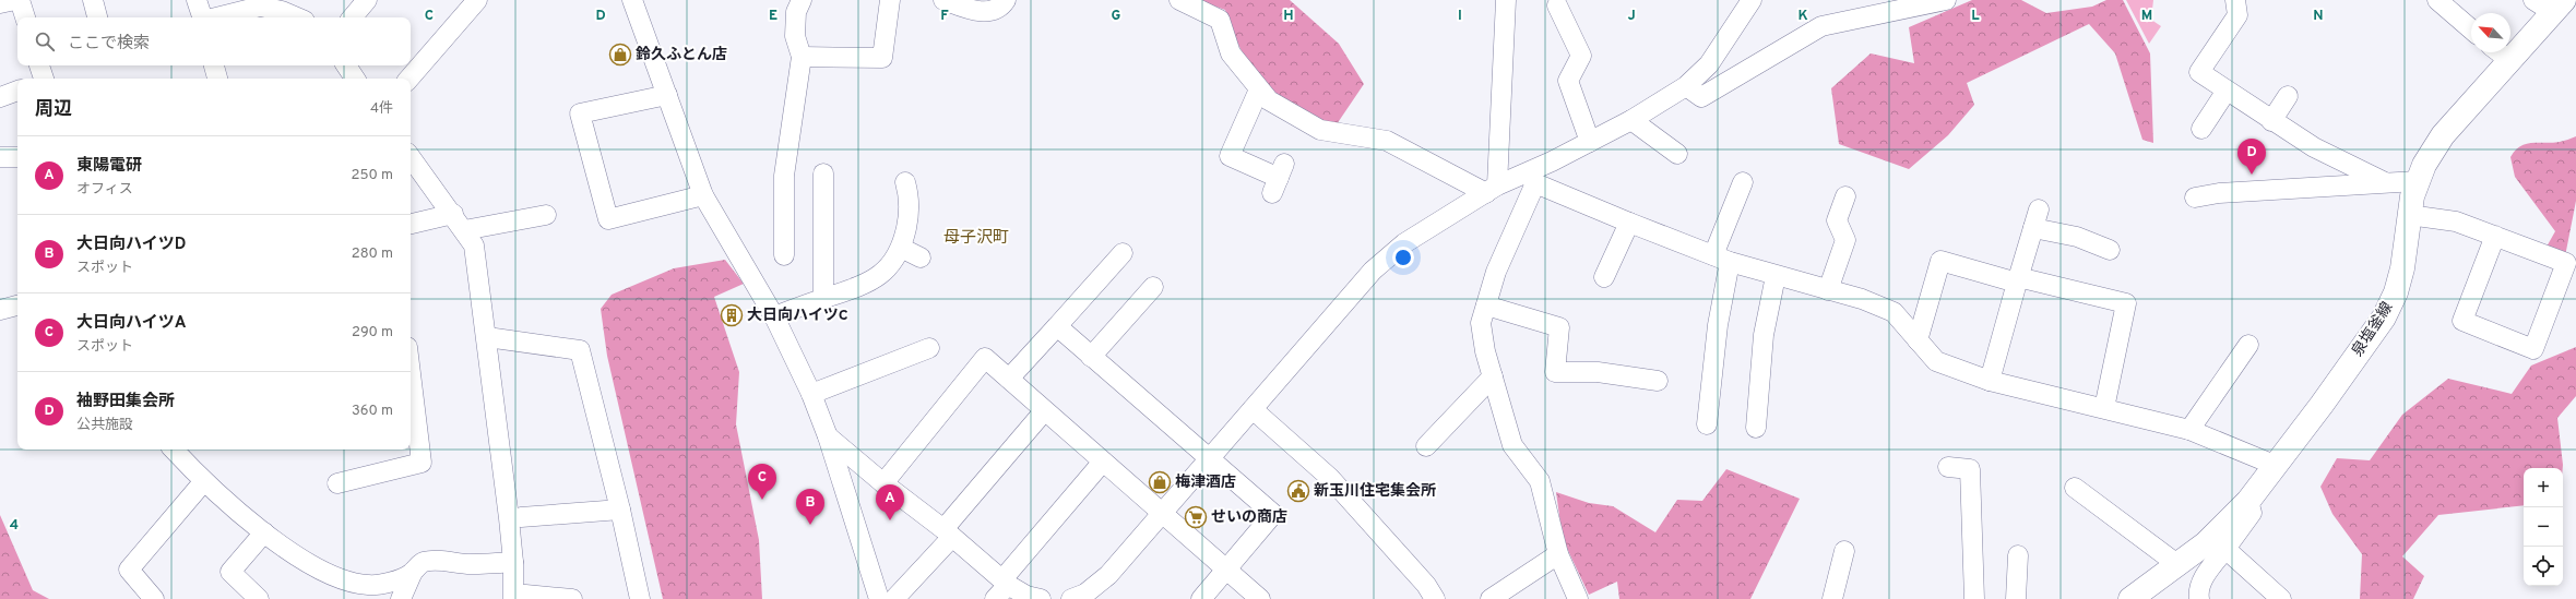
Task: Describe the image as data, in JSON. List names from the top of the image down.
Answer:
{
  "streets": {
    "main road": ["泉塩釜線"]
  },
  "districts": ["母子沢町"],
  "places": {
    "shop": ["鈴久ふとん店", "梅津酒店"],
    "building": ["大日向ハイツC"],
    "public building": ["新玉川住宅集会所"],
    "supermarket": ["せいの商店"]
  },
  "north": "top left",
  "page": {
    "search": "ここで検索",
    "heading": ["周辺", "4件"],
    "list": [
      {
        "mark": "A",
        "name": "東陽電研",
        "note": "オフィス",
        "value": "250 m"
      },
      {
        "mark": "B",
        "name": "大日向ハイツD",
        "note": "スポット",
        "value": "280 m"
      },
      {
        "mark": "C",
        "name": "大日向ハイツA",
        "note": "スポット",
        "value": "290 m"
      },
      {
        "mark": "D",
        "name": "袖野田集会所",
        "note": "公共施設",
        "value": "360 m"
      }
    ],
    "pins": [
      "D",
      "C",
      "A",
      "B"
    ],
    "map_buttons": ["+", "−"]
  },
  "grid": {
    "columns": [
      "C",
      "D",
      "E",
      "F",
      "G",
      "H",
      "I",
      "J",
      "K",
      "L",
      "M",
      "N"
    ],
    "rows": ["4"]
  }
}
